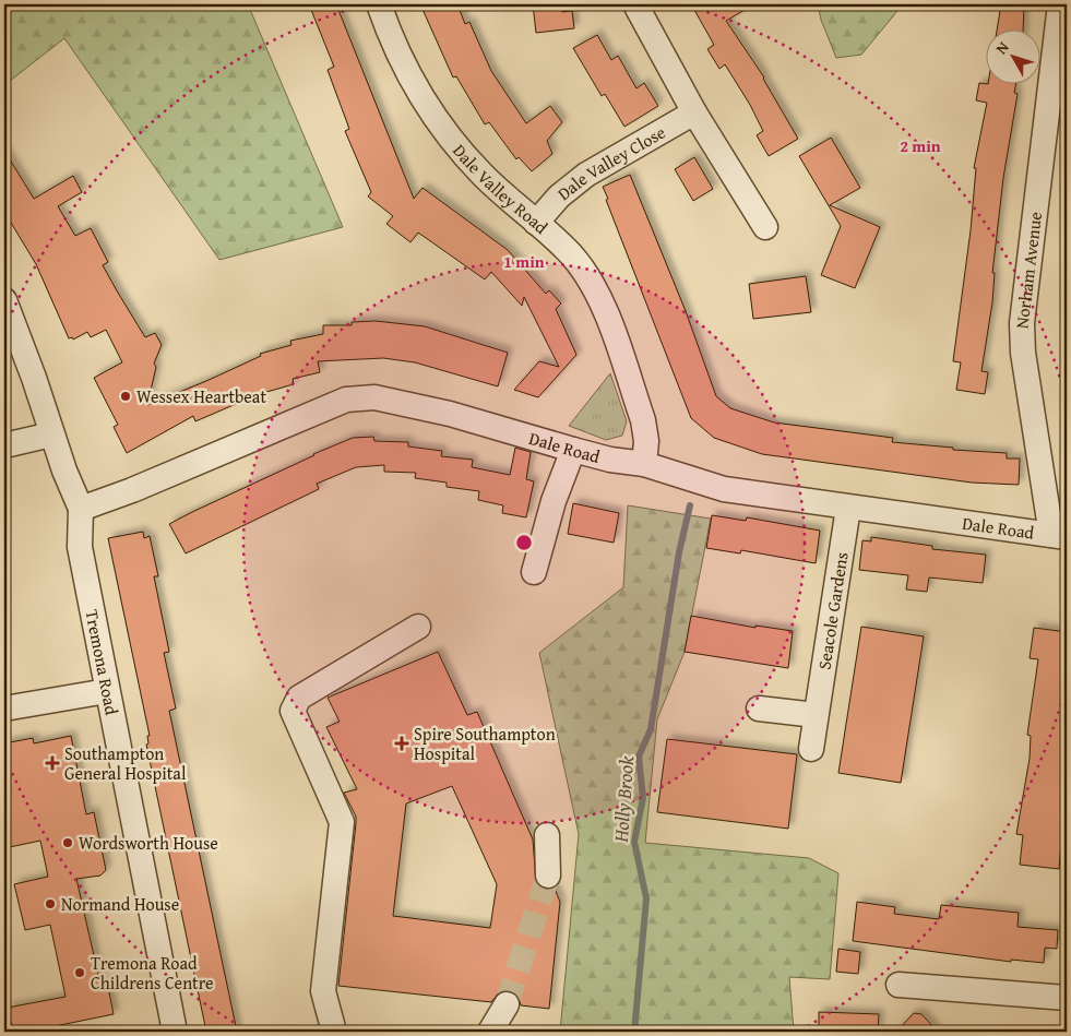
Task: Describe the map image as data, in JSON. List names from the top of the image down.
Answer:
{
  "streets": {
    "street": [
      "Dale Valley Close",
      "Dale Valley Road",
      "Norham Avenue",
      "Dale Road",
      "Seacole Gardens",
      "Tremona Road"
    ]
  },
  "crossings": [
    ["Dale Valley Close", "Dale Valley Road"],
    ["Dale Valley Road", "Dale Road"],
    ["Norham Avenue", "Dale Road"],
    ["Dale Road", "Seacole Gardens"],
    ["Dale Road", "Tremona Road"]
  ],
  "water": ["Holly Brook"],
  "places": {
    "other": [
      "Wessex Heartbeat",
      "Wordsworth House",
      "Normand House",
      "Tremona Road Childrens Centre"
    ],
    "health": ["Spire Southampton Hospital", "Southampton General Hospital"]
  },
  "north": "top left",
  "rings": ["2 min", "1 min"]
}
